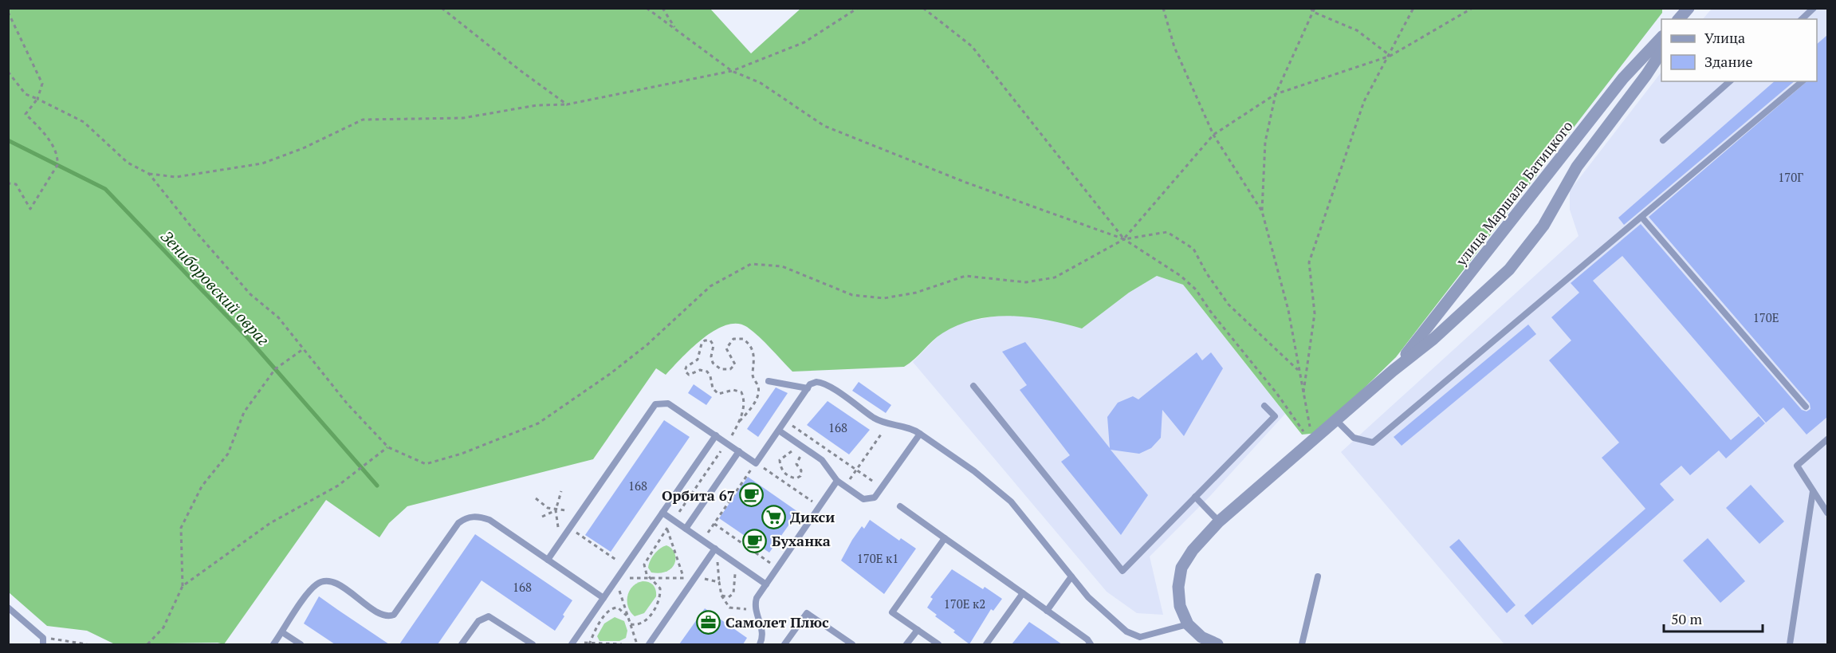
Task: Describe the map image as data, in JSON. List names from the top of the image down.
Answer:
{
  "streets": {
    "street": ["улица Маршала Батицкого"]
  },
  "water": ["Зениборовский овраг"],
  "places": {
    "cafe": ["Орбита 67", "Буханка"],
    "supermarket": ["Дикси"],
    "office": ["Самолет Плюс"]
  },
  "house_numbers": [
    "170Г",
    "170Е",
    "168",
    "168",
    "170Е к1",
    "168",
    "170Е к2"
  ],
  "legend": ["Улица", "Здание"],
  "scale_bar": "50 m"
}
